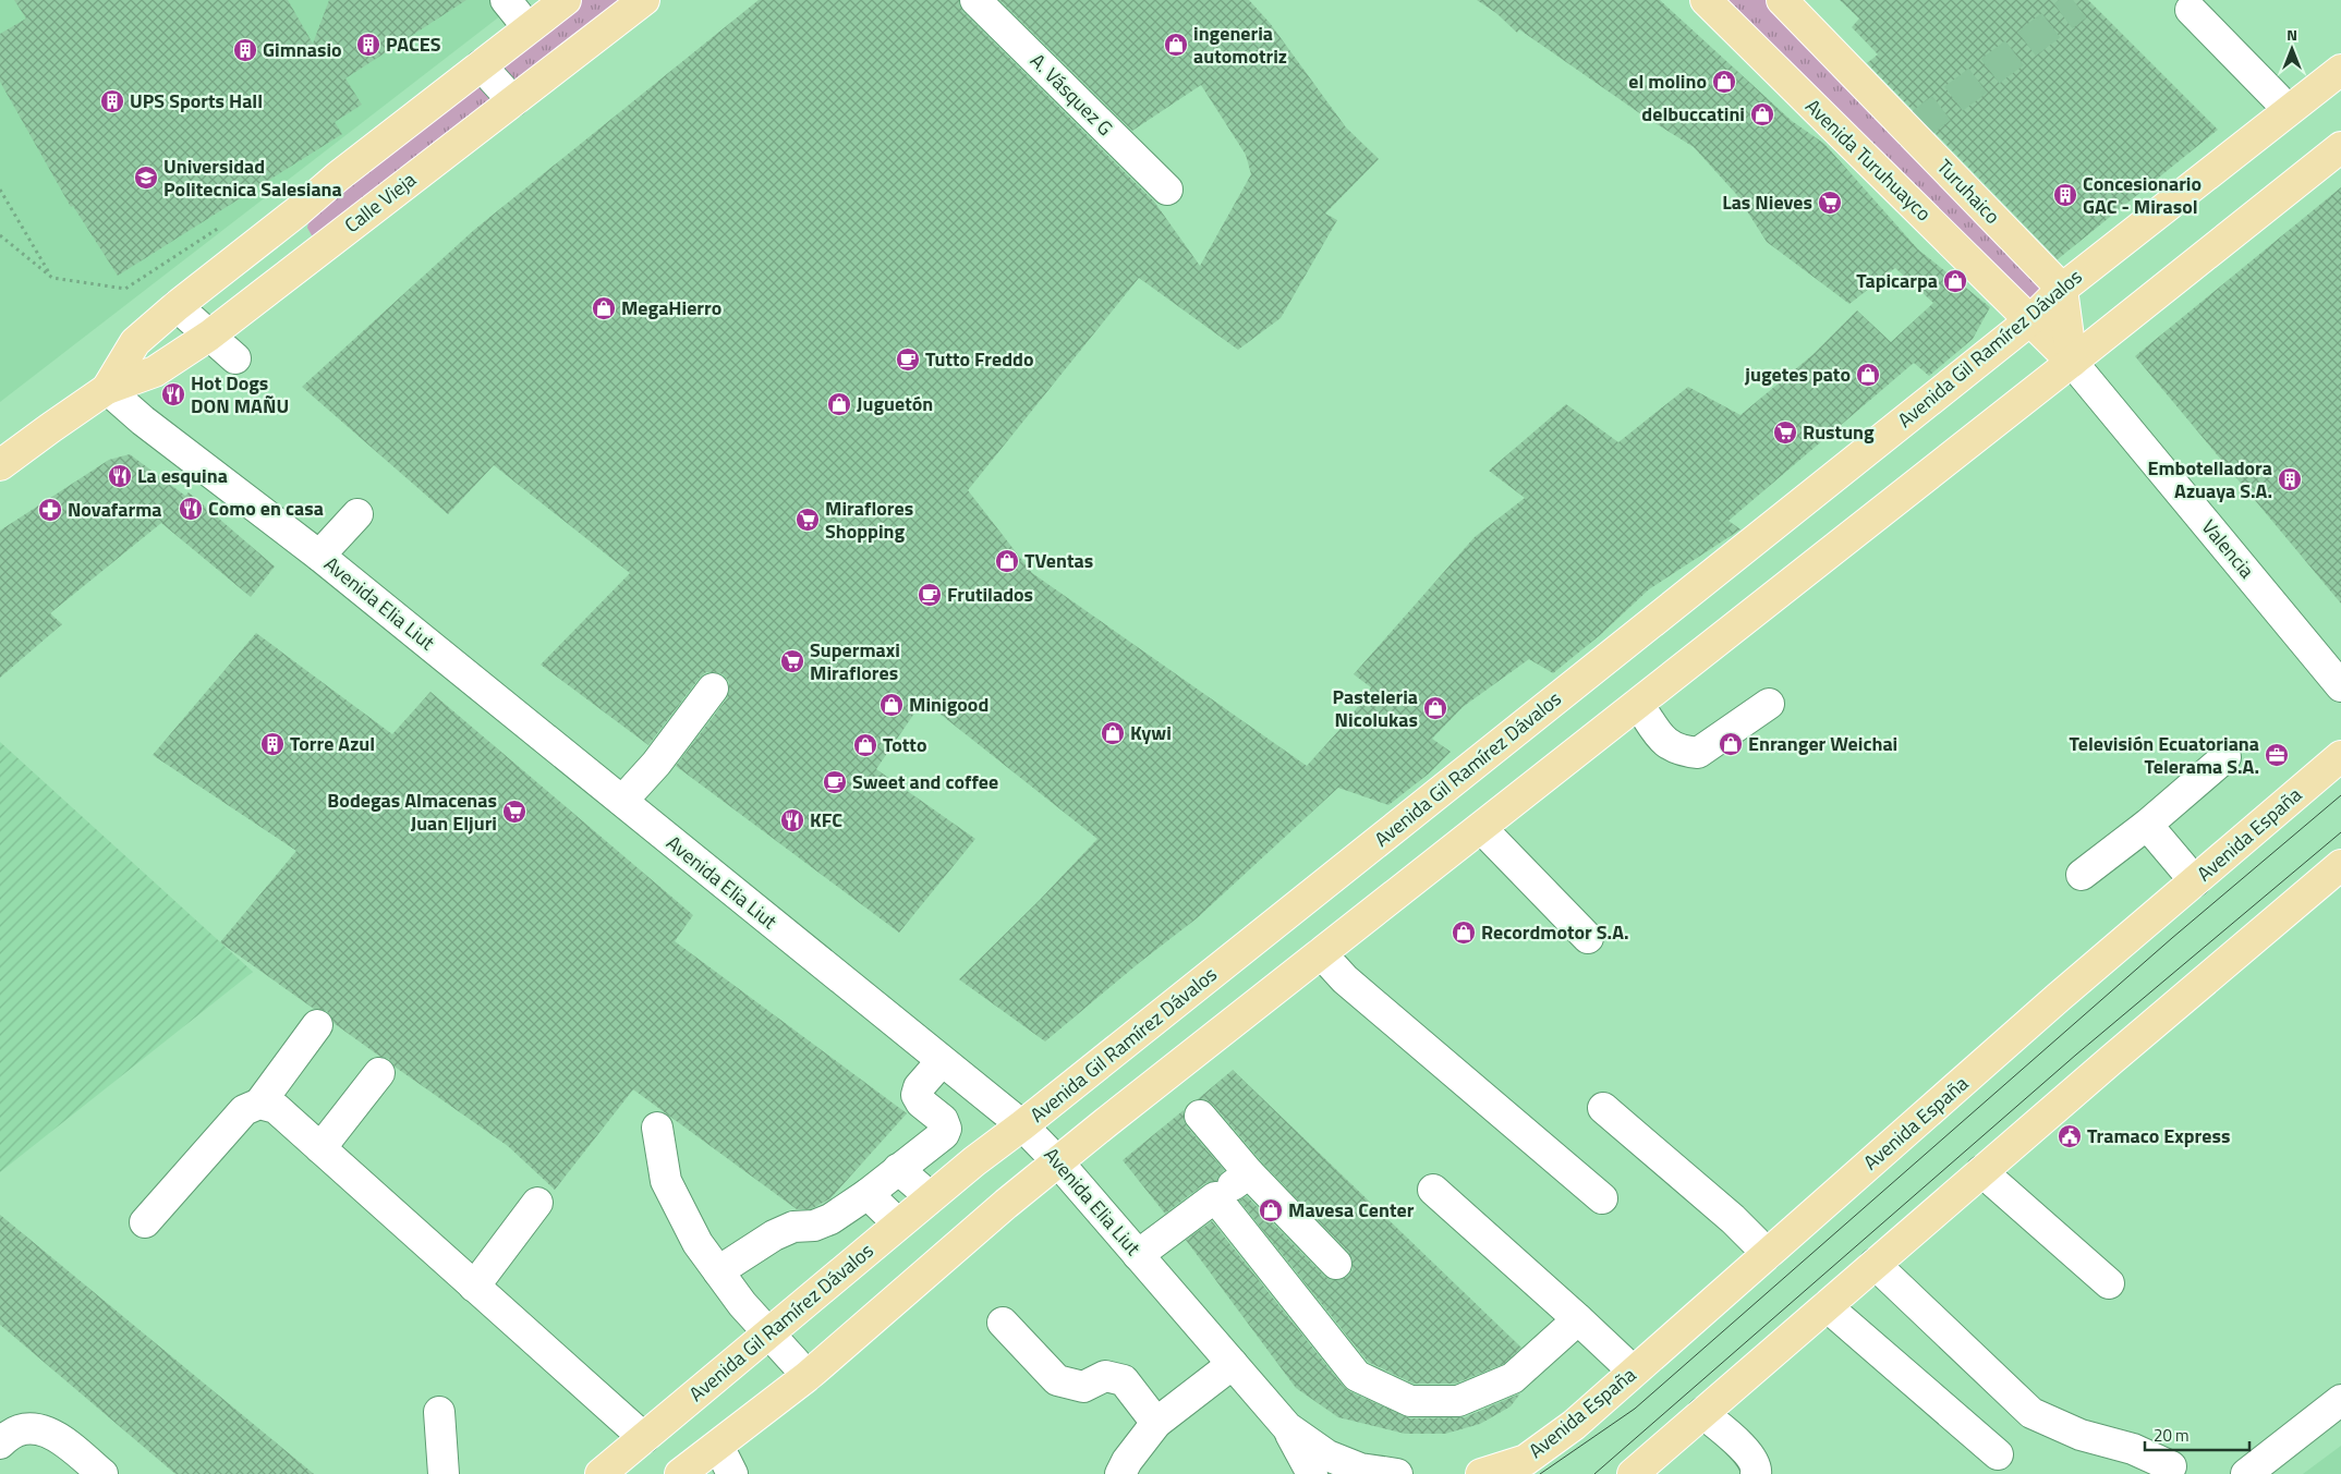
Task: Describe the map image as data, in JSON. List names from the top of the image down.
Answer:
{
  "streets": {
    "main road": [
      "Avenida Turuhuayco",
      "Turuhaico",
      "Calle Vieja",
      "Avenida Gil Ramírez Dávalos",
      "Avenida España"
    ],
    "street": ["A. Vásquez G", "Valencia", "Avenida Elia Liut"]
  },
  "crossings": [
    ["Avenida Turuhuayco", "Avenida Gil Ramírez Dávalos"],
    ["Turuhaico", "Avenida Gil Ramírez Dávalos"],
    ["Calle Vieja", "Avenida Elia Liut"],
    ["Avenida Gil Ramírez Dávalos", "Avenida Elia Liut"]
  ],
  "places": {
    "building": [
      "PACES",
      "Gimnasio",
      "UPS Sports Hall",
      "Concesionario GAC - Mirasol",
      "Embotelladora Azuaya S.A.",
      "Torre Azul"
    ],
    "shop": [
      "ingeneria automotriz",
      "el molino",
      "delbuccatini",
      "Tapicarpa",
      "MegaHierro",
      "jugetes pato",
      "Juguetón",
      "TVentas",
      "Minigood",
      "Pasteleria Nicolukas",
      "Kywi",
      "Enranger Weichai",
      "Totto",
      "Recordmotor S.A.",
      "Mavesa Center"
    ],
    "school or university": ["Universidad Politecnica Salesiana"],
    "supermarket": [
      "Las Nieves",
      "Rustung",
      "Miraflores Shopping",
      "Supermaxi Miraflores",
      "Bodegas Almacenas Juan Eljuri"
    ],
    "cafe": ["Tutto Freddo", "Frutilados", "Sweet and coffee"],
    "restaurant": [
      "Hot Dogs DON MAÑU",
      "La esquina",
      "Como en casa",
      "KFC"
    ],
    "pharmacy": ["Novafarma"],
    "office": ["Televisión Ecuatoriana Telerama S.A."],
    "public building": ["Tramaco Express"]
  },
  "scale_bar": "20 m",
  "north": "top"
}
